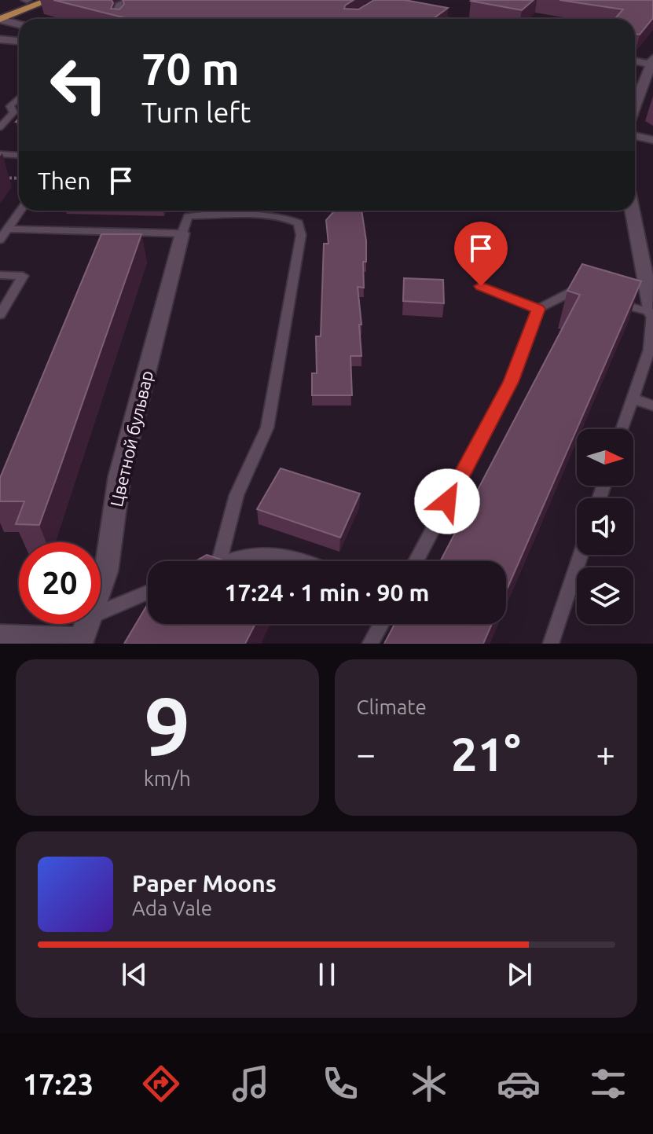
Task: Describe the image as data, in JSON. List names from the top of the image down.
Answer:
{
  "streets": {
    "street": ["Цветной бульвар"]
  },
  "north": "right",
  "page": {
    "turn": ["70 m", "Turn left"],
    "then": "Then",
    "limit": "20",
    "trip": "17:24 · 1 min · 90 m",
    "tile": [
      ["9", "km/h"],
      "Climate"
    ],
    "heat": ["−", "21°", "+"],
    "song": ["Paper Moons", "Ada Vale"],
    "tabs": "17:23"
  }
}
